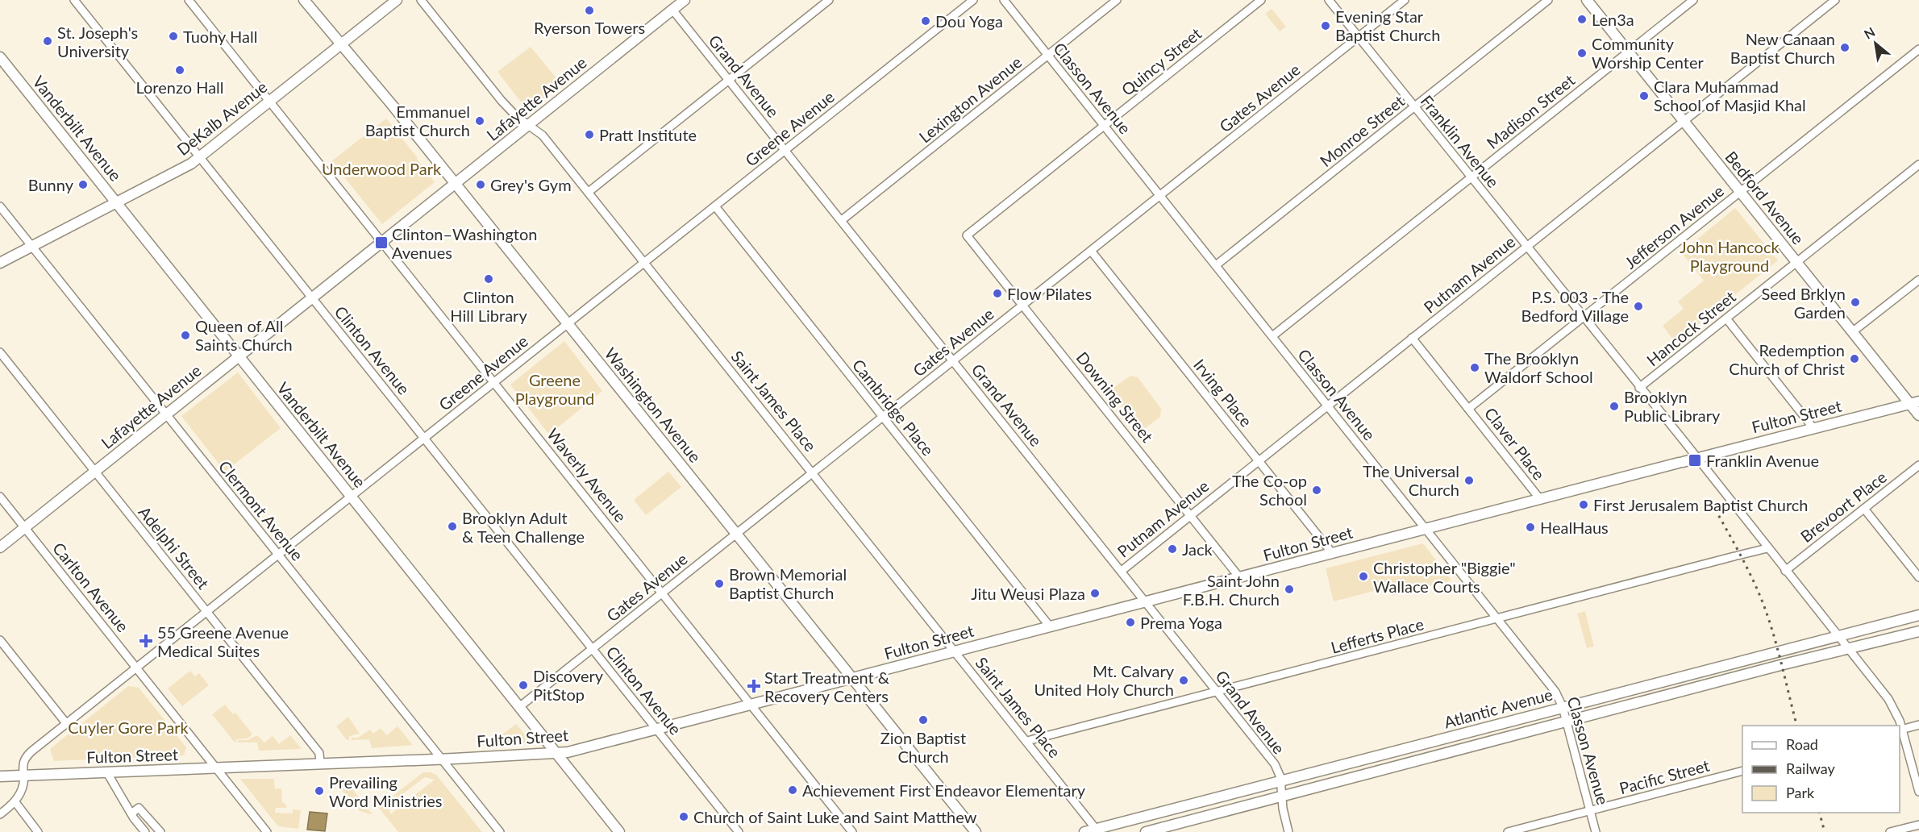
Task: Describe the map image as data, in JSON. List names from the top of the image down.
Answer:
{
  "streets": {
    "main road": [
      "Lafayette Avenue",
      "DeKalb Avenue",
      "Vanderbilt Avenue",
      "Bedford Avenue",
      "Washington Avenue",
      "Fulton Street",
      "Atlantic Avenue"
    ],
    "street": [
      "Quincy Street",
      "Grand Avenue",
      "Classon Avenue",
      "Gates Avenue",
      "Lexington Avenue",
      "Madison Street",
      "Greene Avenue",
      "Monroe Street",
      "Franklin Avenue",
      "Jefferson Avenue",
      "Putnam Avenue",
      "Hancock Street",
      "Clinton Avenue",
      "Irving Place",
      "Downing Street",
      "Saint James Place",
      "Cambridge Place",
      "Claver Place",
      "Waverly Avenue",
      "Brevoort Place",
      "Clermont Avenue",
      "Adelphi Street",
      "Carlton Avenue",
      "Lefferts Place",
      "Pacific Street"
    ]
  },
  "crossings": [
    ["Quincy Street", "Classon Avenue"],
    ["Quincy Street", "Downing Street"],
    ["Grand Avenue", "Gates Avenue"],
    ["Grand Avenue", "Lafayette Avenue"],
    ["Grand Avenue", "Lexington Avenue"],
    ["Grand Avenue", "Greene Avenue"],
    ["Grand Avenue", "Putnam Avenue"],
    ["Grand Avenue", "Fulton Street"],
    ["Grand Avenue", "Lefferts Place"],
    ["Grand Avenue", "Atlantic Avenue"],
    ["Classon Avenue", "Gates Avenue"],
    ["Classon Avenue", "Lexington Avenue"],
    ["Classon Avenue", "Madison Street"],
    ["Classon Avenue", "Monroe Street"],
    ["Classon Avenue", "Putnam Avenue"],
    ["Classon Avenue", "Fulton Street"],
    ["Classon Avenue", "Lefferts Place"],
    ["Classon Avenue", "Atlantic Avenue"],
    ["Classon Avenue", "Pacific Street"],
    ["Gates Avenue", "Vanderbilt Avenue"],
    ["Gates Avenue", "Franklin Avenue"],
    ["Gates Avenue", "Clinton Avenue"],
    ["Gates Avenue", "Irving Place"],
    ["Gates Avenue", "Downing Street"],
    ["Gates Avenue", "Saint James Place"],
    ["Gates Avenue", "Washington Avenue"],
    ["Gates Avenue", "Cambridge Place"],
    ["Gates Avenue", "Waverly Avenue"],
    ["Lafayette Avenue", "Vanderbilt Avenue"],
    ["Lafayette Avenue", "Clinton Avenue"],
    ["Lafayette Avenue", "Saint James Place"],
    ["Lafayette Avenue", "Washington Avenue"],
    ["Lafayette Avenue", "Waverly Avenue"],
    ["Lafayette Avenue", "Clermont Avenue"],
    ["Lafayette Avenue", "Adelphi Street"],
    ["Lafayette Avenue", "Carlton Avenue"],
    ["Madison Street", "Franklin Avenue"],
    ["Madison Street", "Bedford Avenue"],
    ["DeKalb Avenue", "Vanderbilt Avenue"],
    ["DeKalb Avenue", "Clinton Avenue"],
    ["DeKalb Avenue", "Washington Avenue"],
    ["DeKalb Avenue", "Waverly Avenue"],
    ["DeKalb Avenue", "Clermont Avenue"],
    ["Vanderbilt Avenue", "Greene Avenue"],
    ["Vanderbilt Avenue", "Fulton Street"],
    ["Greene Avenue", "Clinton Avenue"],
    ["Greene Avenue", "Saint James Place"],
    ["Greene Avenue", "Washington Avenue"],
    ["Greene Avenue", "Cambridge Place"],
    ["Greene Avenue", "Fulton Street"],
    ["Greene Avenue", "Waverly Avenue"],
    ["Greene Avenue", "Clermont Avenue"],
    ["Greene Avenue", "Adelphi Street"],
    ["Greene Avenue", "Carlton Avenue"],
    ["Monroe Street", "Franklin Avenue"],
    ["Franklin Avenue", "Jefferson Avenue"],
    ["Franklin Avenue", "Putnam Avenue"],
    ["Franklin Avenue", "Hancock Street"],
    ["Franklin Avenue", "Fulton Street"],
    ["Franklin Avenue", "Brevoort Place"],
    ["Franklin Avenue", "Lefferts Place"],
    ["Franklin Avenue", "Atlantic Avenue"],
    ["Bedford Avenue", "Jefferson Avenue"],
    ["Bedford Avenue", "Putnam Avenue"],
    ["Bedford Avenue", "Hancock Street"],
    ["Bedford Avenue", "Fulton Street"],
    ["Jefferson Avenue", "Claver Place"],
    ["Putnam Avenue", "Irving Place"],
    ["Putnam Avenue", "Downing Street"],
    ["Putnam Avenue", "Claver Place"],
    ["Clinton Avenue", "Fulton Street"],
    ["Irving Place", "Fulton Street"],
    ["Downing Street", "Fulton Street"],
    ["Saint James Place", "Fulton Street"],
    ["Saint James Place", "Lefferts Place"],
    ["Saint James Place", "Atlantic Avenue"],
    ["Washington Avenue", "Fulton Street"],
    ["Cambridge Place", "Fulton Street"],
    ["Fulton Street", "Claver Place"],
    ["Fulton Street", "Waverly Avenue"],
    ["Fulton Street", "Clermont Avenue"],
    ["Fulton Street", "Adelphi Street"],
    ["Fulton Street", "Carlton Avenue"]
  ],
  "parks": [
    "Underwood Park",
    "John Hancock Playground",
    "Greene Playground",
    "Cuyler Gore Park"
  ],
  "places": {
    "other": [
      "Ryerson Towers",
      "Len3a",
      "Dou Yoga",
      "Evening Star Baptist Church",
      "Tuohy Hall",
      "St. Joseph's University",
      "New Canaan Baptist Church",
      "Community Worship Center",
      "Lorenzo Hall",
      "Clara Muhammad School of Masjid Khal",
      "Emmanuel Baptist Church",
      "Pratt Institute",
      "Bunny",
      "Grey's Gym",
      "Clinton Hill Library",
      "Flow Pilates",
      "Seed Brklyn Garden",
      "P.S. 003 - The Bedford Village",
      "Queen of All Saints Church",
      "Redemption Church of Christ",
      "The Brooklyn Waldorf School",
      "Brooklyn Public Library",
      "The Universal Church",
      "The Co-op School",
      "First Jerusalem Baptist Church",
      "Brooklyn Adult & Teen Challenge",
      "HealHaus",
      "Jack",
      "Christopher \"Biggie\" Wallace Courts",
      "Brown Memorial Baptist Church",
      "Saint John F.B.H. Church",
      "Jitu Weusi Plaza",
      "Prema Yoga",
      "Mt. Calvary United Holy Church",
      "Discovery PitStop",
      "Zion Baptist Church",
      "Achievement First Endeavor Elementary",
      "Prevailing Word Ministries",
      "Church of Saint Luke and Saint Matthew"
    ],
    "transit": ["Clinton–Washington Avenues", "Franklin Avenue"],
    "health": ["55 Greene Avenue Medical Suites", "Start Treatment & Recovery Centers"]
  },
  "legend": ["Road", "Railway", "Park"],
  "north": "top left"
}
